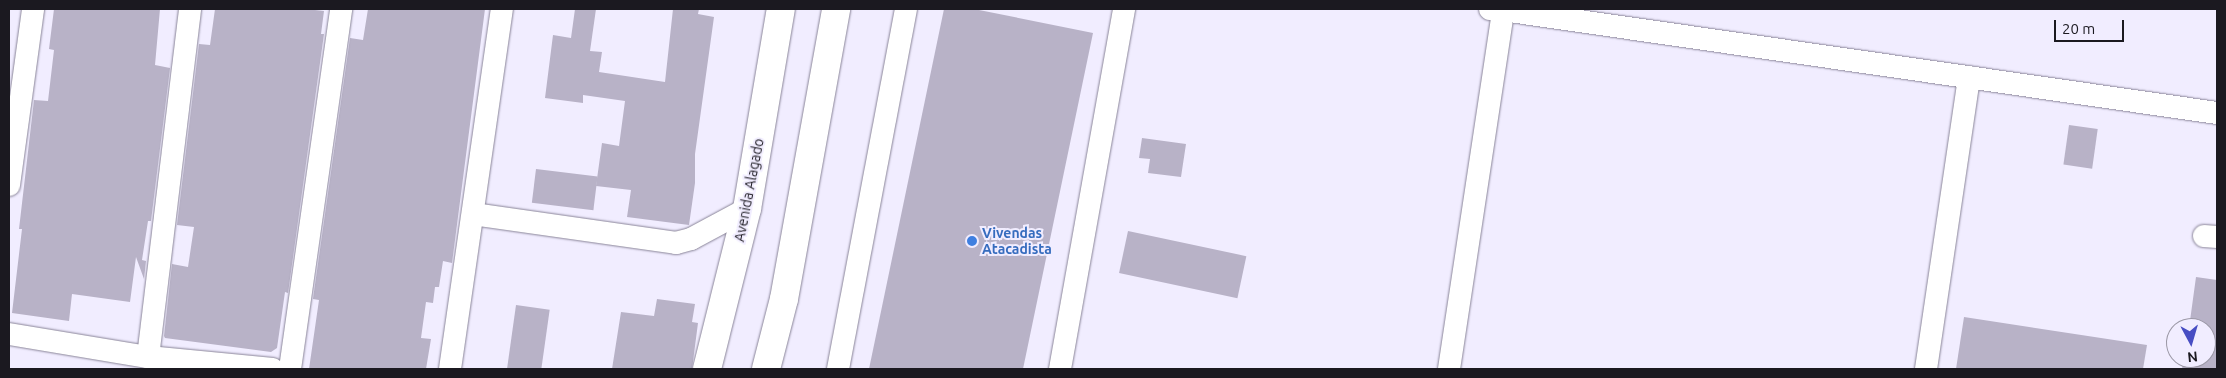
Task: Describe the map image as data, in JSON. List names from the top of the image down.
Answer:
{
  "streets": {
    "main road": ["Avenida Alagado"]
  },
  "places": ["Vivendas Atacadista"],
  "scale_bar": "20 m",
  "north": "bottom"
}
